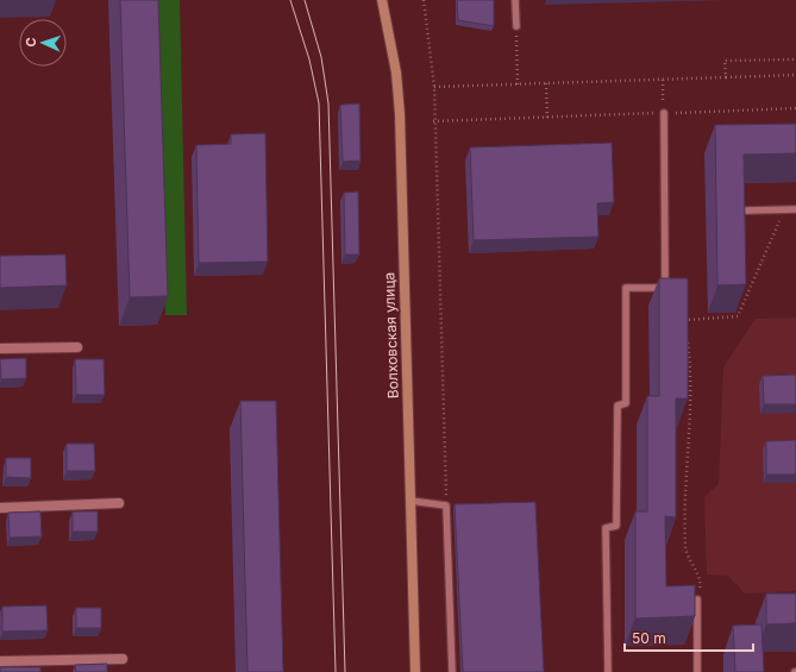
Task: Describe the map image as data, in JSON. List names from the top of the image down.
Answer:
{
  "streets": {
    "main road": ["Волховская улица"]
  },
  "scale_bar": "50 m",
  "north": "left"
}
